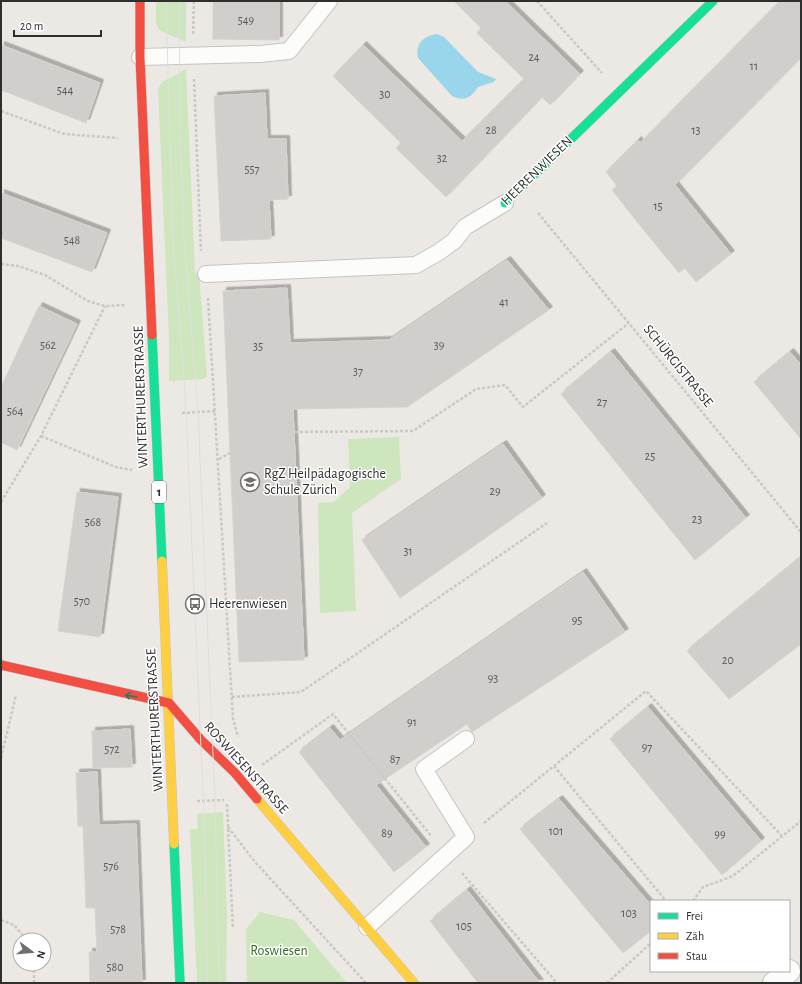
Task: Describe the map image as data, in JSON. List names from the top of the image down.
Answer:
{
  "streets": {
    "main road": [
      "HEERENWIESEN",
      "WINTERTHURERSTRASSE",
      "1",
      "ROSWIESENSTRASSE"
    ],
    "path": ["SCHÜRGISTRASSE"]
  },
  "crossings": [
    ["WINTERTHURERSTRASSE", "ROSWIESENSTRASSE"]
  ],
  "parks": ["Roswiesen"],
  "places": {
    "school or university": ["RgZ Heilpädagogische Schule Zürich"],
    "bus stop": ["Heerenwiesen"]
  },
  "house_numbers": [
    "549",
    "24",
    "11",
    "544",
    "30",
    "28",
    "13",
    "32",
    "557",
    "15",
    "548",
    "41",
    "562",
    "39",
    "35",
    "37",
    "27",
    "564",
    "25",
    "29",
    "23",
    "568",
    "31",
    "570",
    "95",
    "20",
    "93",
    "91",
    "97",
    "572",
    "87",
    "101",
    "89",
    "99",
    "576",
    "103",
    "105",
    "578",
    "580"
  ],
  "legend": ["Frei", "Zäh", "Stau"],
  "scale_bar": "20 m",
  "north": "right"
}
